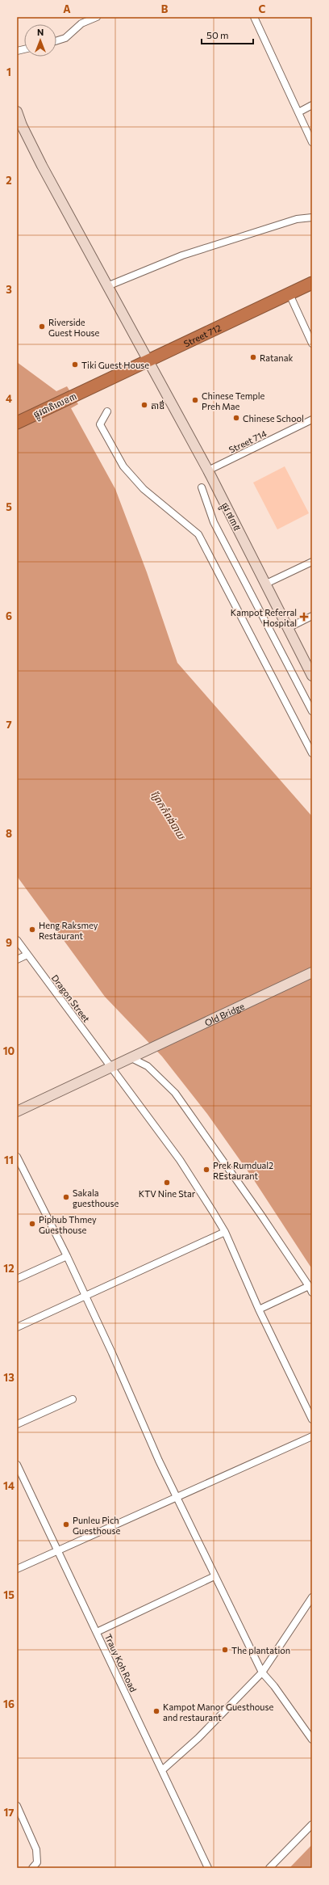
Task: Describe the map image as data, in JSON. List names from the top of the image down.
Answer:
{
  "streets": {
    "highway": ["Street 712", "ផ្លូវជាតិលេខ៣"],
    "street": [
      "Street 714",
      "ផ្លូវ ៧៣៥",
      "Dragon Street",
      "Old Bridge",
      "Trauy Koh Road"
    ]
  },
  "crossings": [
    ["Street 712", "ផ្លូវជាតិលេខ៣"],
    ["Street 712", "ផ្លូវ ៧៣៥"],
    ["Street 714", "ផ្លូវ ៧៣៥"],
    ["Dragon Street", "Old Bridge"]
  ],
  "water": ["ព្រែកកំពង់បាយ"],
  "places": {
    "other": [
      "Riverside Guest House",
      "Ratanak",
      "Tiki Guest House",
      "Chinese Temple Preh Mae",
      "តាឳ",
      "Chinese School",
      "Heng Raksmey Restaurant",
      "Prek Rumdual2 REstaurant",
      "KTV Nine Star",
      "Sakala guesthouse",
      "Piphub Thmey Guesthouse",
      "Punleu Pich Guesthouse",
      "The plantation",
      "Kampot Manor Guesthouse and restaurant"
    ],
    "health": ["Kampot Referral Hospital"]
  },
  "scale_bar": "50 m",
  "north": "top",
  "grid": {
    "columns": ["A", "B", "C"],
    "rows": [
      "1",
      "2",
      "3",
      "4",
      "5",
      "6",
      "7",
      "8",
      "9",
      "10",
      "11",
      "12",
      "13",
      "14",
      "15",
      "16",
      "17"
    ]
  }
}
